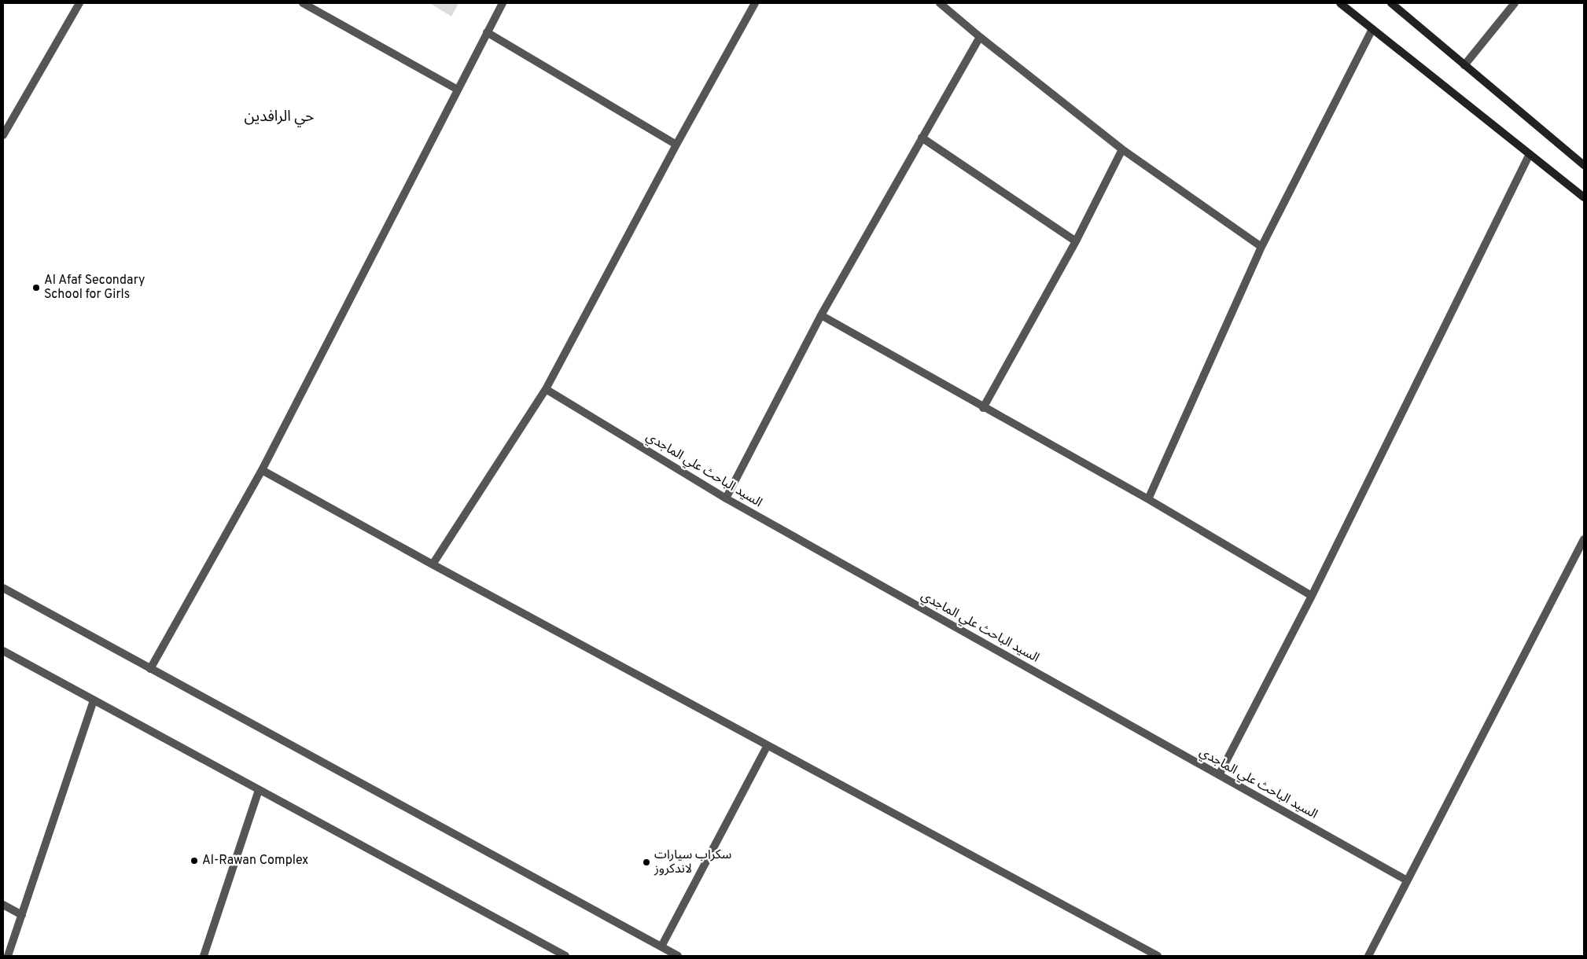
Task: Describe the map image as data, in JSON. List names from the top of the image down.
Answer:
{
  "streets": {
    "street": ["السيد الباحث علي الماجدي"]
  },
  "districts": ["حي الرافدين"],
  "places": ["Al Afaf Secondary School for Girls", "Al-Rawan Complex", "سكراب سيارات لاندكروز"]
}
